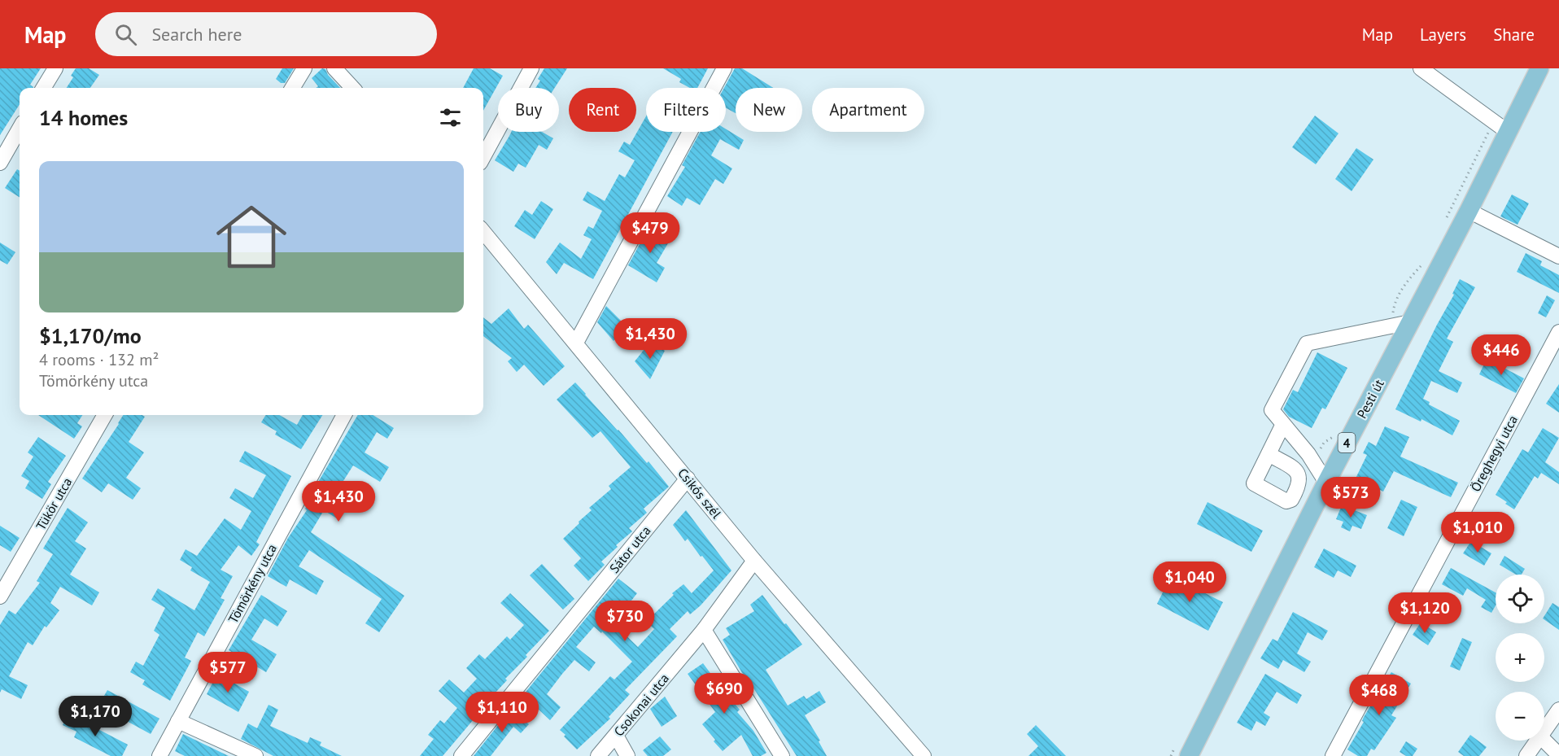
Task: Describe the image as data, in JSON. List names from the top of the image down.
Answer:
{
  "streets": {
    "main road": ["Pesti út", "4"],
    "street": [
      "Öreghegyi utca",
      "Csikós szél",
      "Tükör utca",
      "Sátor utca",
      "Tömörkény utca",
      "Csokonai utca"
    ]
  },
  "crossings": [
    ["Csikós szél", "Sátor utca"],
    ["Csikós szél", "Csokonai utca"]
  ],
  "page": {
    "header": "Map",
    "search": "Search here",
    "nav": ["Map", "Layers", "Share"],
    "chip": [
      "Buy",
      "Rent",
      "Filters",
      "New",
      "Apartment"
    ],
    "heading": "14 homes",
    "list": [
      {
        "name": "$1,170/mo",
        "note": "4 rooms · 132 m² · Tömörkény utca"
      }
    ],
    "price": [
      "$479",
      "$1,430",
      "$446",
      "$573",
      "$1,430",
      "$1,010",
      "$1,040",
      "$1,120",
      "$730",
      "$577",
      "$690",
      "$468",
      "$1,110",
      "$1,170"
    ],
    "map_buttons": ["+", "−"]
  }
}
